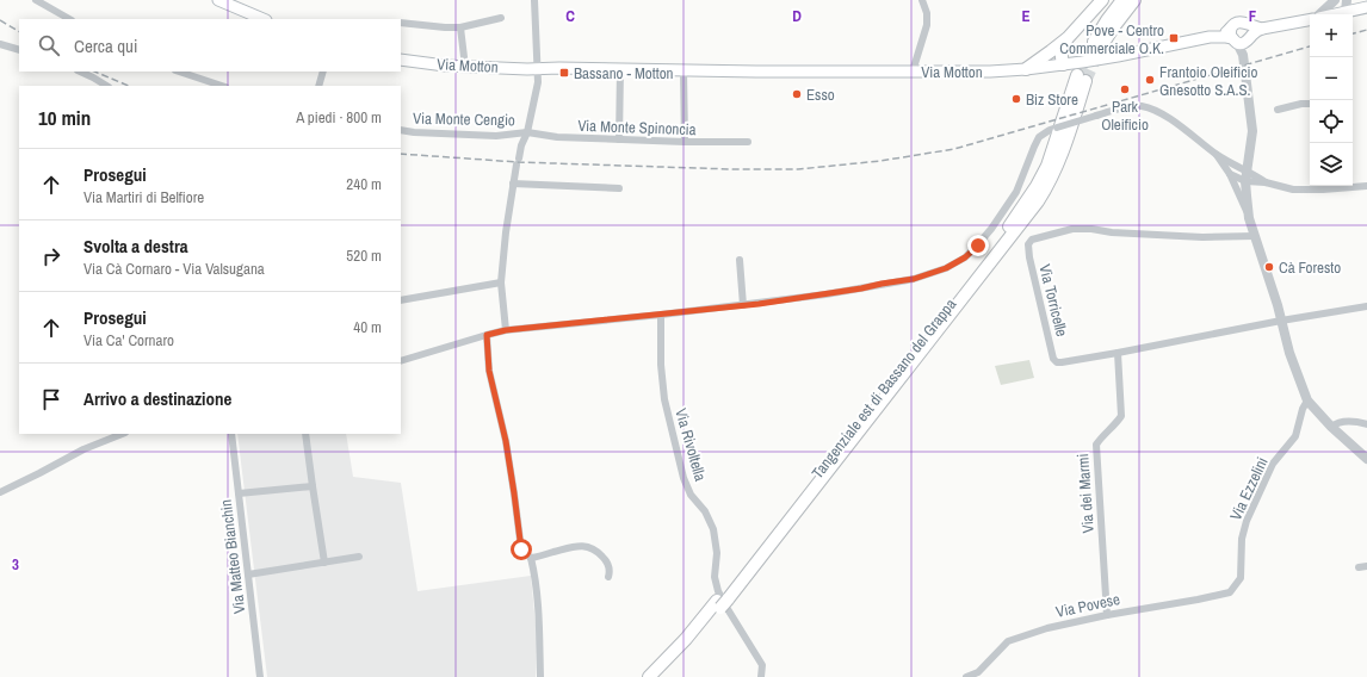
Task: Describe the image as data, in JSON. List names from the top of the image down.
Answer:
{
  "streets": {
    "highway": ["Tangenziale est di Bassano del Grappa"],
    "main road": ["Via Motton"],
    "street": [
      "Via Monte Cengio",
      "Via Monte Spinoncia",
      "Via Torricelle",
      "Via Rivoltella",
      "Via Ezzelini",
      "Via dei Marmi",
      "Via Matteo Bianchin",
      "Via Povese"
    ]
  },
  "crossings": [
    ["Via Monte Cengio", "Via Monte Spinoncia"],
    ["Via Torricelle", "Via dei Marmi"],
    ["Via Ezzelini", "Via Povese"],
    ["Via dei Marmi", "Via Povese"]
  ],
  "places": {
    "transit": ["Pove - Centro Commerciale O.K.", "Bassano - Motton"],
    "other": [
      "Frantoio Oleificio Gnesotto S.A.S.",
      "Park Oleificio",
      "Esso",
      "Biz Store",
      "Cà Foresto"
    ]
  },
  "page": {
    "map_buttons": ["+", "−"],
    "search": "Cerca qui",
    "heading": ["10 min", "A piedi · 800 m"],
    "list": [
      ["Prosegui", "Via Martiri di Belfiore", "240 m"],
      ["Svolta a destra", "Via Cà Cornaro - Via Valsugana", "520 m"],
      ["Prosegui", "Via Ca' Cornaro", "40 m"],
      "Arrivo a destinazione"
    ]
  },
  "grid": {
    "columns": [
      "C",
      "D",
      "E",
      "F"
    ],
    "rows": ["3"]
  }
}
